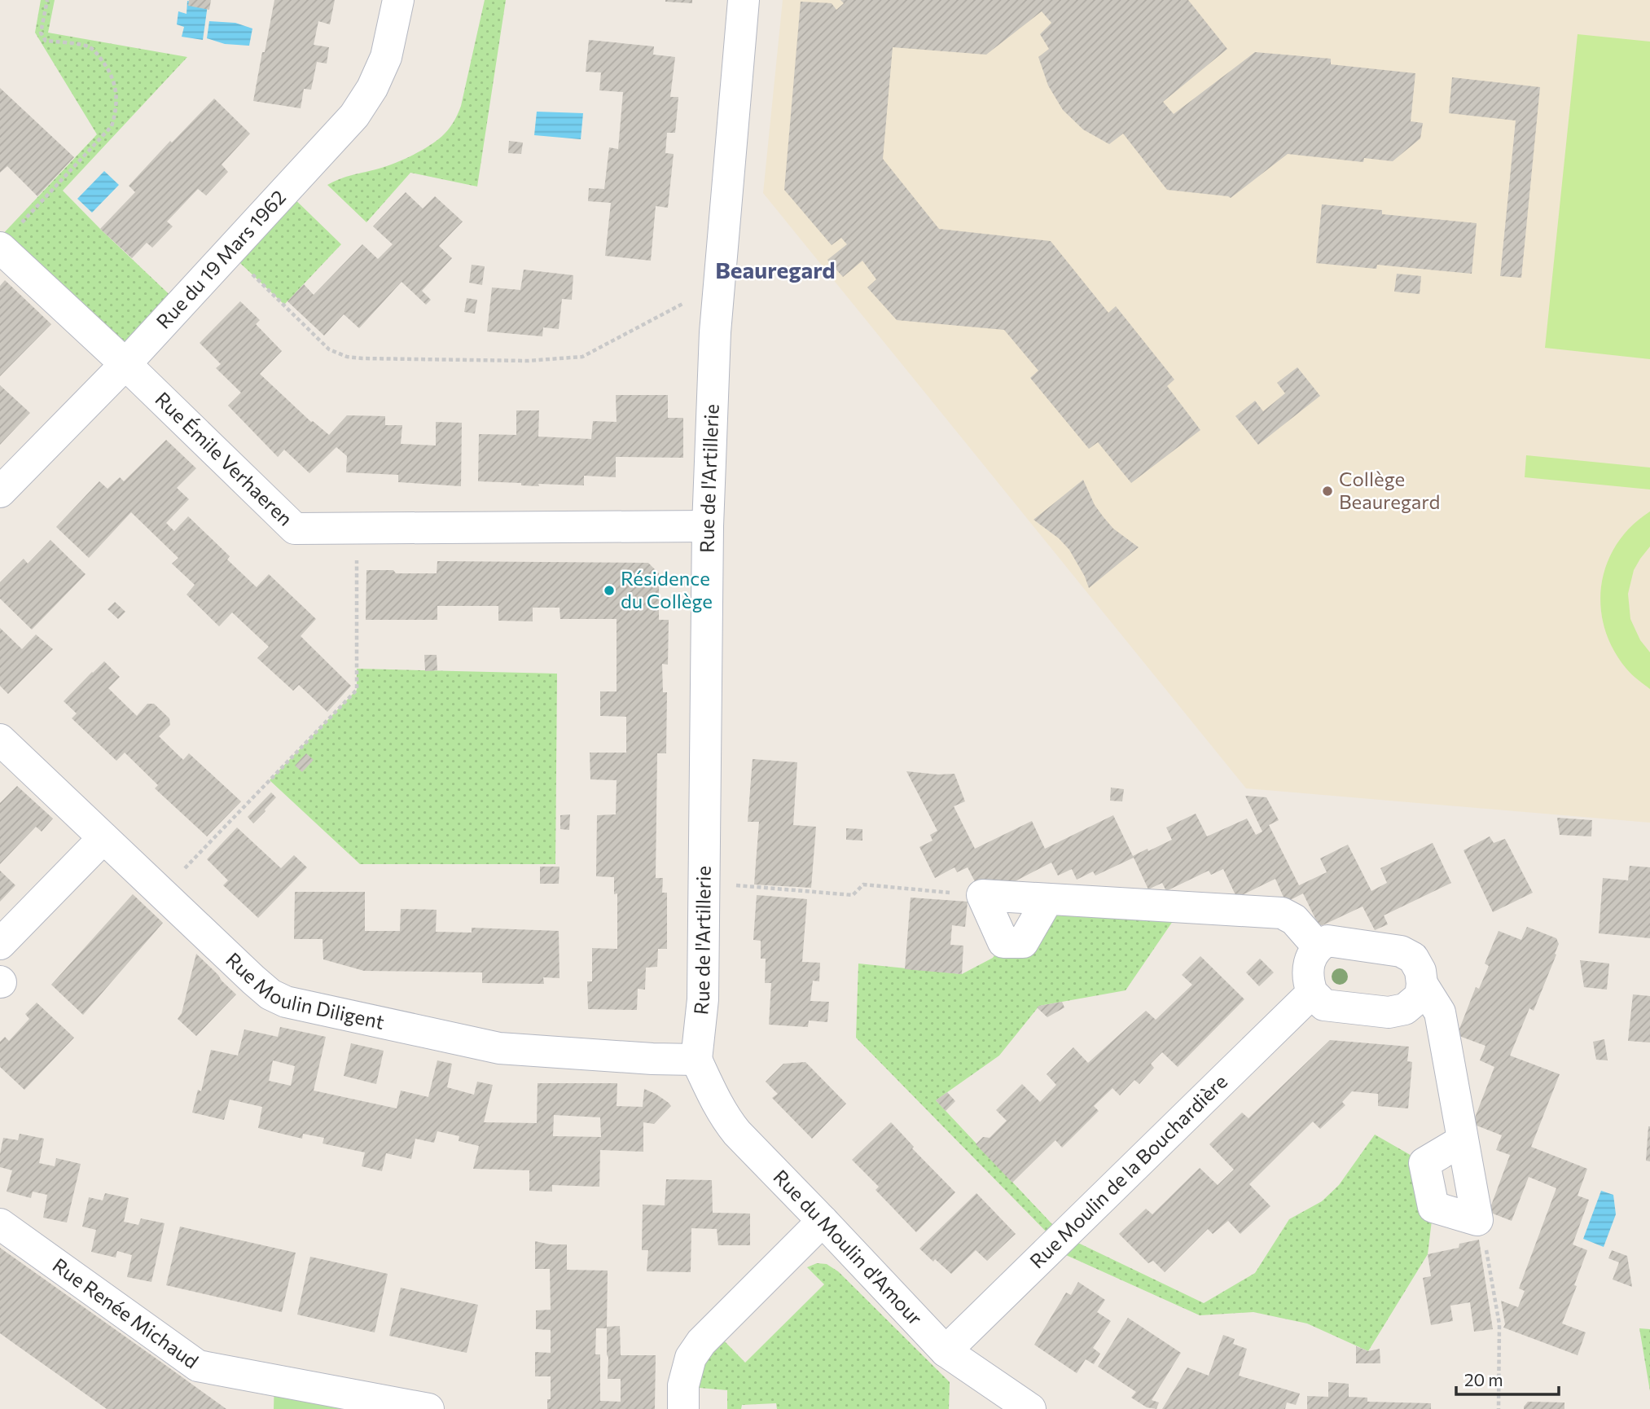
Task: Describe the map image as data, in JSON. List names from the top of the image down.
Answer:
{
  "streets": {
    "street": [
      "Rue du 19 Mars 1962",
      "Rue Émile Verhaeren",
      "Rue de l'Artillerie",
      "Rue Moulin Diligent",
      "Rue Moulin de la Bouchardière",
      "Rue du Moulin d'Amour",
      "Rue Renée Michaud"
    ]
  },
  "crossings": [
    ["Rue du 19 Mars 1962", "Rue Émile Verhaeren"],
    ["Rue Émile Verhaeren", "Rue de l'Artillerie"],
    ["Rue de l'Artillerie", "Rue Moulin Diligent"],
    ["Rue de l'Artillerie", "Rue du Moulin d'Amour"],
    ["Rue Moulin Diligent", "Rue du Moulin d'Amour"],
    ["Rue Moulin de la Bouchardière", "Rue du Moulin d'Amour"]
  ],
  "districts": ["Beauregard"],
  "places": ["Collège Beauregard", "Résidence du Collège"],
  "scale_bar": "20 m"
}
